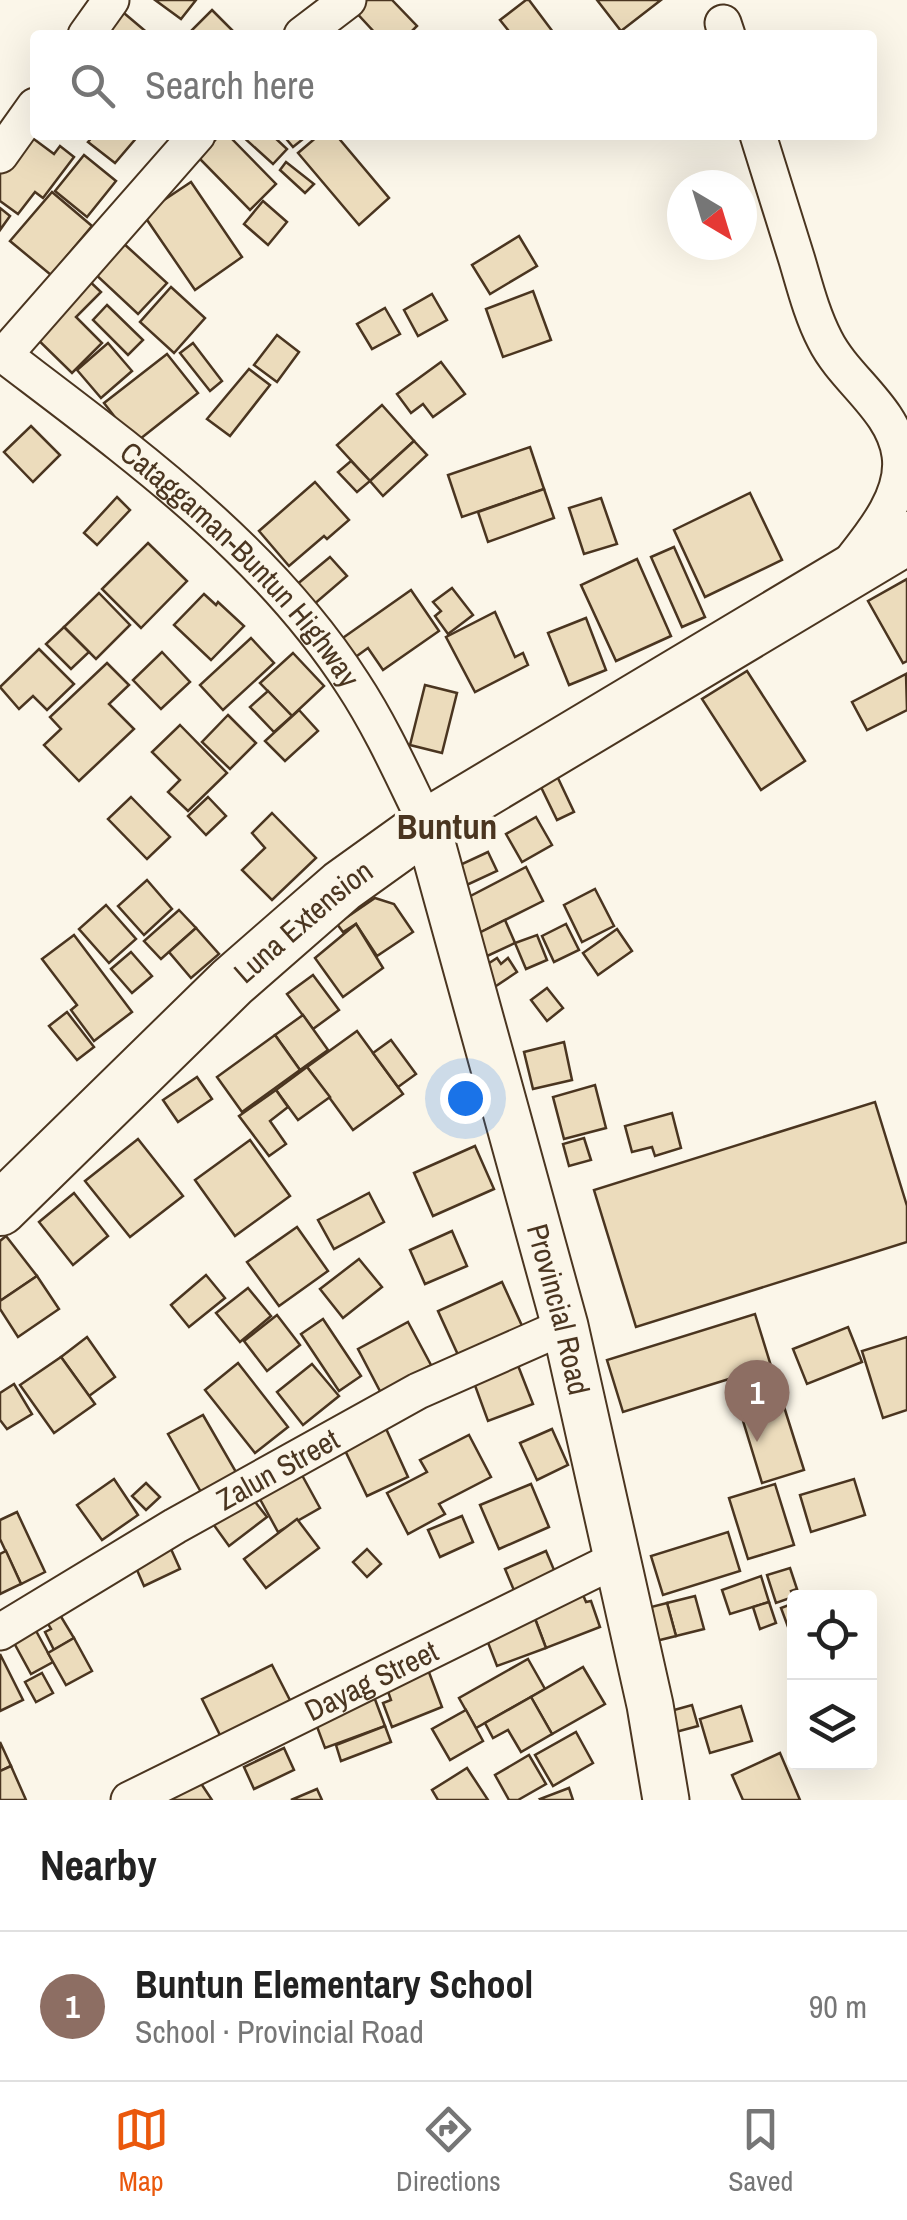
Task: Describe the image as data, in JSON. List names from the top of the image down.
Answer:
{
  "streets": {
    "highway": ["Luna Extension"],
    "main road": ["Provincial Road"],
    "street": ["Cataggaman-Buntun Highway", "Zalun Street", "Dayag Street"]
  },
  "crossings": [
    ["Cataggaman-Buntun Highway", "Luna Extension"],
    ["Cataggaman-Buntun Highway", "Provincial Road"],
    ["Luna Extension", "Provincial Road"],
    ["Provincial Road", "Zalun Street"],
    ["Provincial Road", "Dayag Street"]
  ],
  "districts": ["Buntun"],
  "north": "bottom right",
  "page": {
    "search": "Search here",
    "pins": "1",
    "heading": "Nearby",
    "list": [
      {
        "mark": "1",
        "name": "Buntun Elementary School",
        "note": "School · Provincial Road",
        "value": "90 m"
      }
    ],
    "nav": ["Map", "Directions", "Saved"]
  }
}
